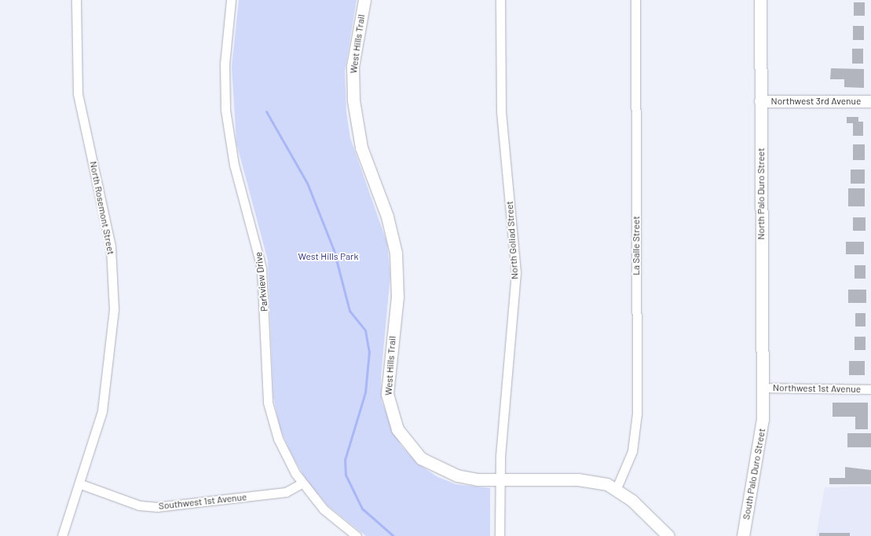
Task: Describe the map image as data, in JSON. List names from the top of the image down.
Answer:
{
  "streets": {
    "street": [
      "West Hills Trail",
      "Northwest 3rd Avenue",
      "North Palo Duro Street",
      "North Rosemont Street",
      "North Goliad Street",
      "La Salle Street",
      "Parkview Drive",
      "Northwest 1st Avenue",
      "South Palo Duro Street",
      "Southwest 1st Avenue"
    ]
  },
  "crossings": [
    ["West Hills Trail", "North Goliad Street"],
    ["West Hills Trail", "La Salle Street"],
    ["Northwest 3rd Avenue", "North Palo Duro Street"],
    ["North Palo Duro Street", "Northwest 1st Avenue"],
    ["North Palo Duro Street", "South Palo Duro Street"],
    ["North Rosemont Street", "Southwest 1st Avenue"],
    ["Parkview Drive", "Southwest 1st Avenue"],
    ["Northwest 1st Avenue", "South Palo Duro Street"]
  ],
  "parks": ["West Hills Park"]
}
